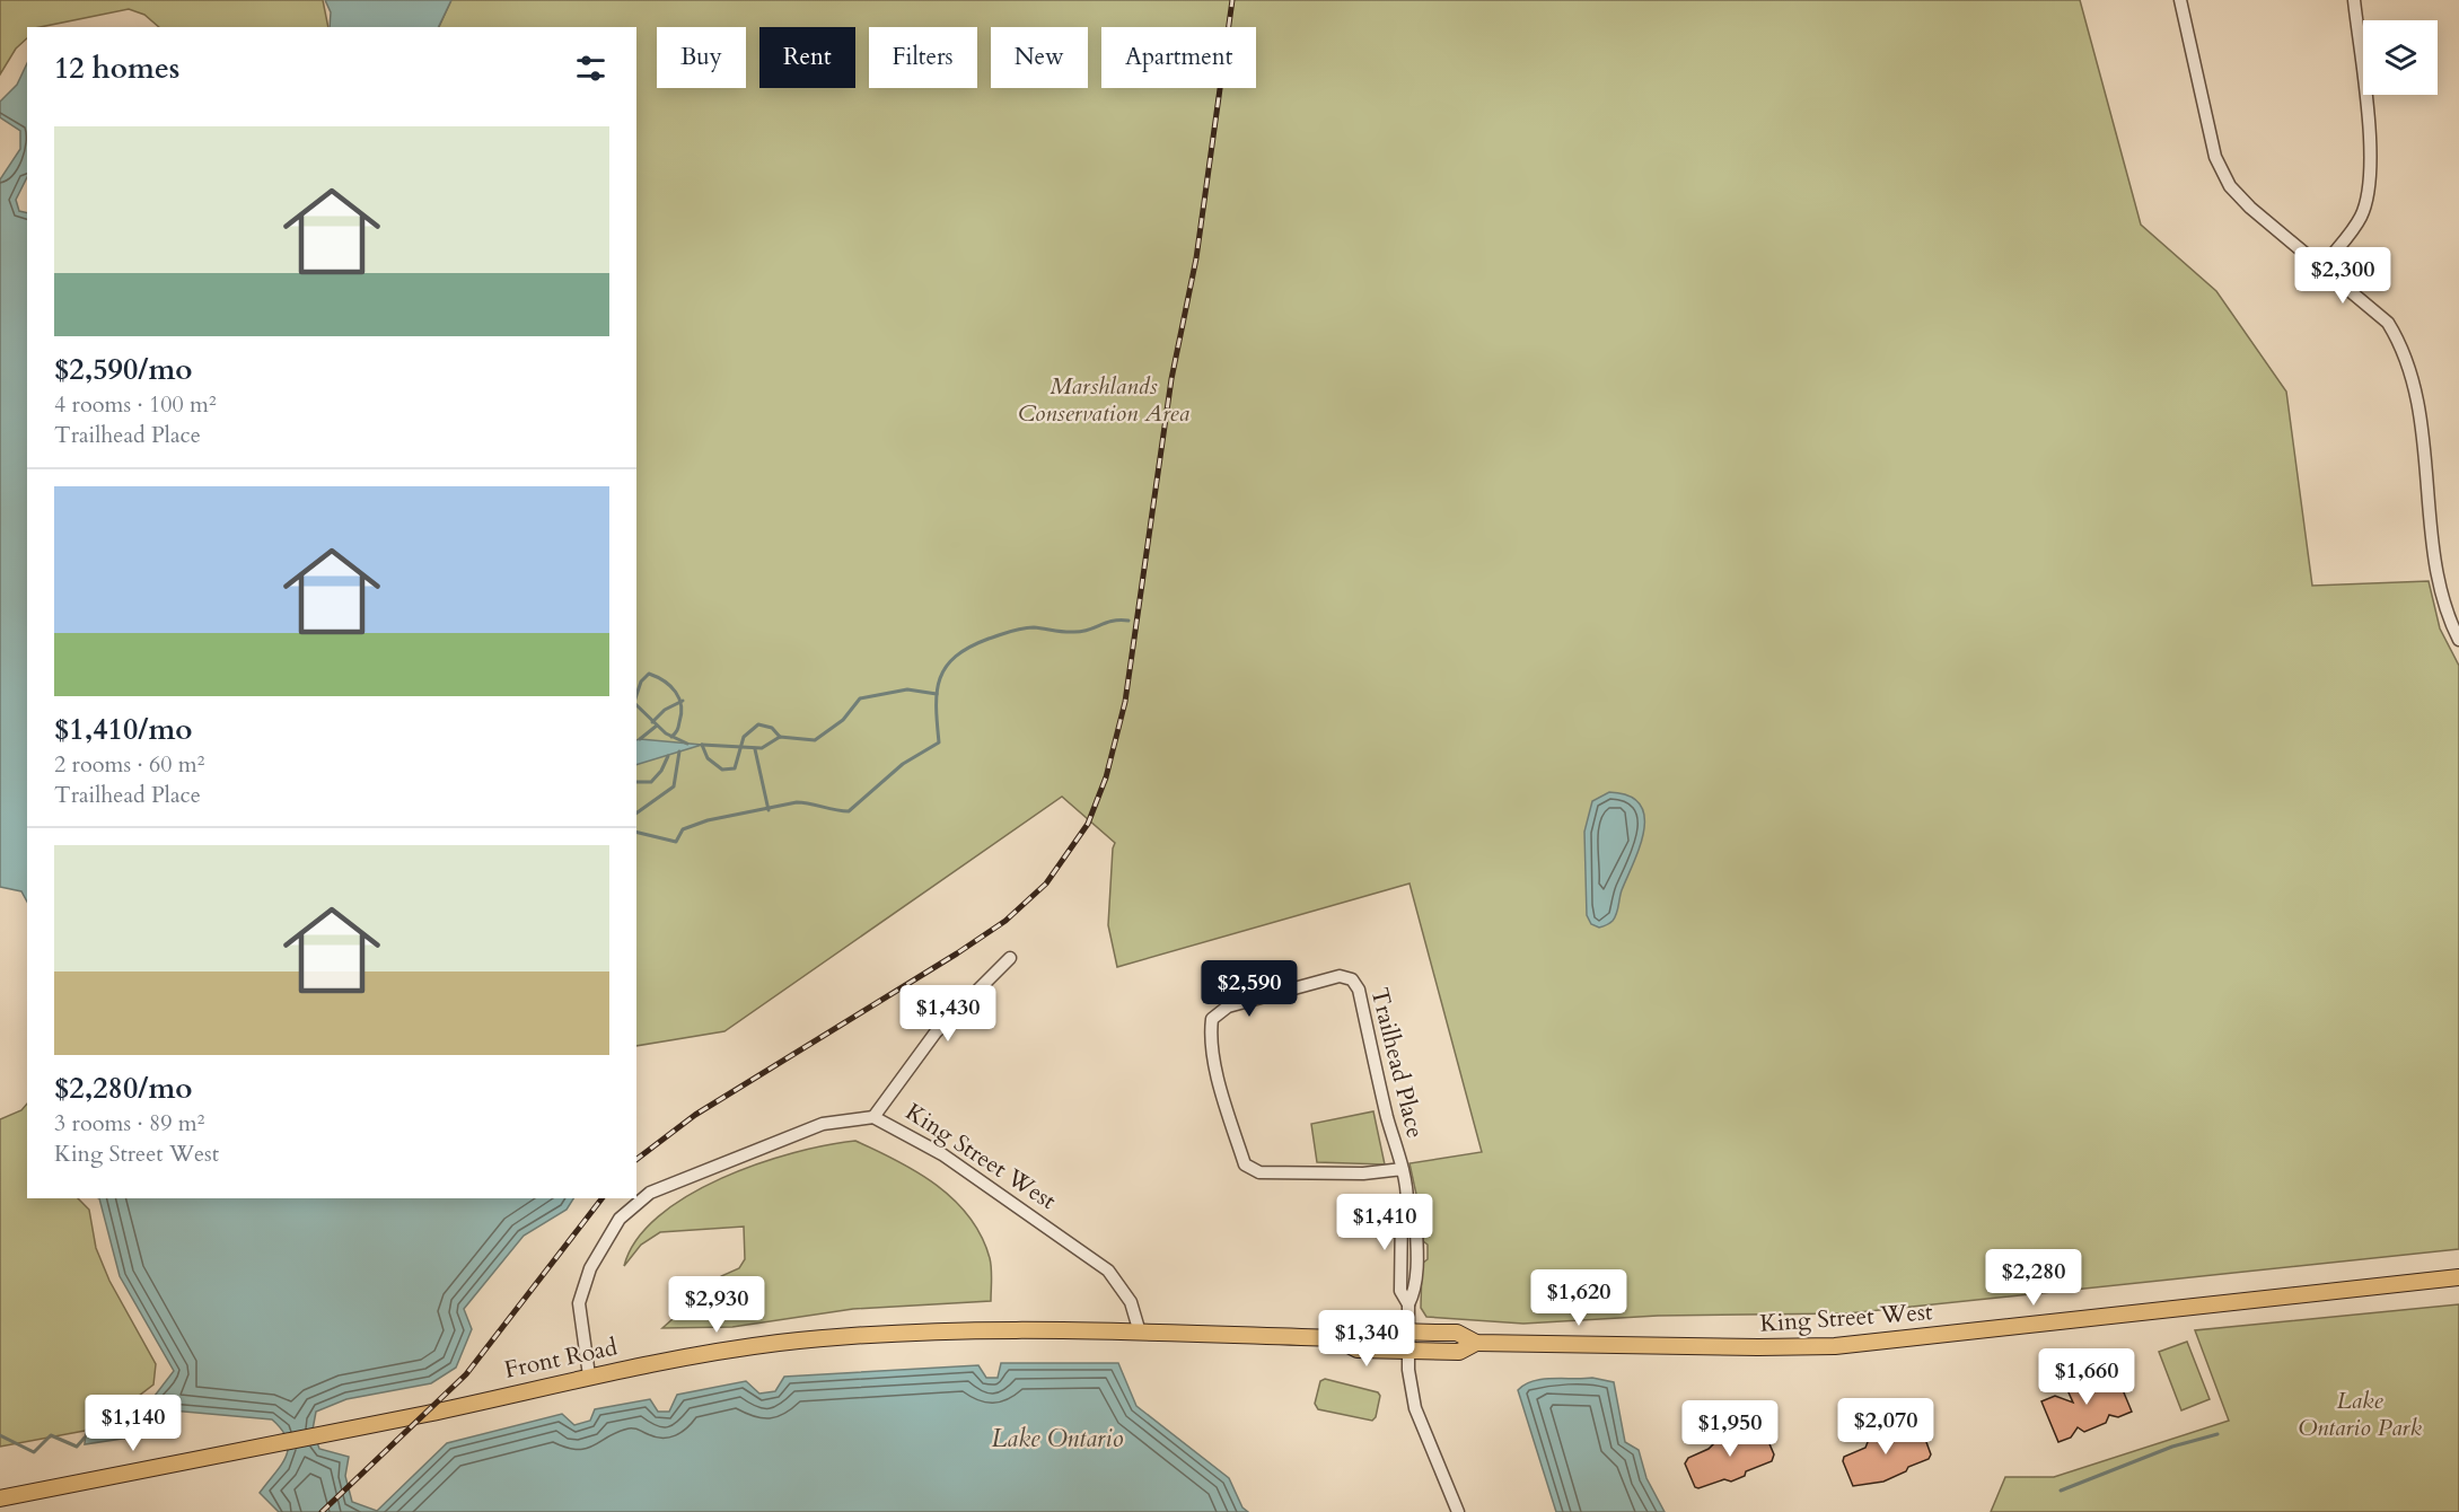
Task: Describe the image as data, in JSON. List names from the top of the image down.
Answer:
{
  "streets": {
    "main road": ["King Street West", "Front Road"],
    "street": ["Trailhead Place"]
  },
  "crossings": [
    ["Trailhead Place", "King Street West"],
    ["King Street West", "Front Road"]
  ],
  "water": ["Lake Ontario"],
  "parks": ["Marshlands Conservation Area", "Lake Ontario Park"],
  "page": {
    "chip": [
      "Buy",
      "Rent",
      "Filters",
      "New",
      "Apartment"
    ],
    "heading": "12 homes",
    "list": [
      {
        "name": "$2,590/mo",
        "note": "4 rooms · 100 m² · Trailhead Place"
      },
      {
        "name": "$1,410/mo",
        "note": "2 rooms · 60 m² · Trailhead Place"
      },
      {
        "name": "$2,280/mo",
        "note": "3 rooms · 89 m² · King Street West"
      }
    ],
    "price": [
      "$2,300",
      "$2,590",
      "$1,430",
      "$1,410",
      "$2,280",
      "$1,620",
      "$2,930",
      "$1,340",
      "$1,660",
      "$1,140",
      "$2,070",
      "$1,950"
    ]
  }
}
